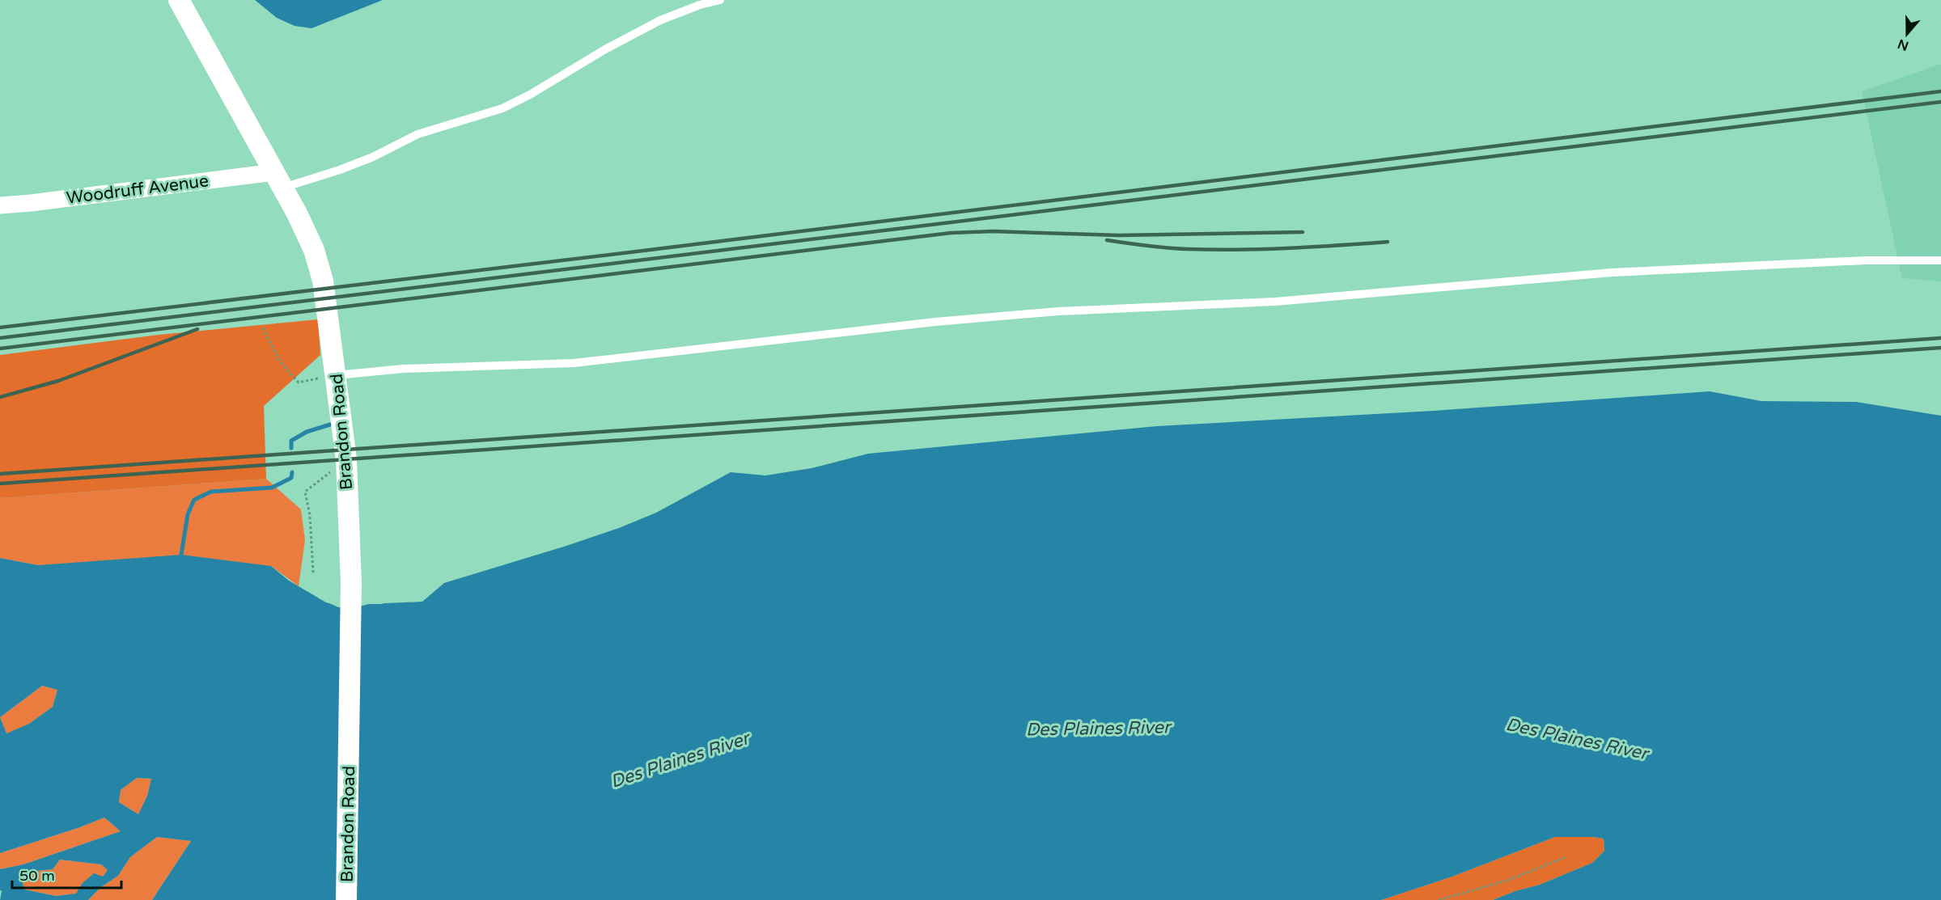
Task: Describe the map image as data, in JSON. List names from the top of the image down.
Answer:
{
  "streets": {
    "street": ["Woodruff Avenue", "Brandon Road"]
  },
  "crossings": [
    ["Woodruff Avenue", "Brandon Road"]
  ],
  "water": ["Des Plaines River"],
  "scale_bar": "50 m",
  "north": "bottom"
}
